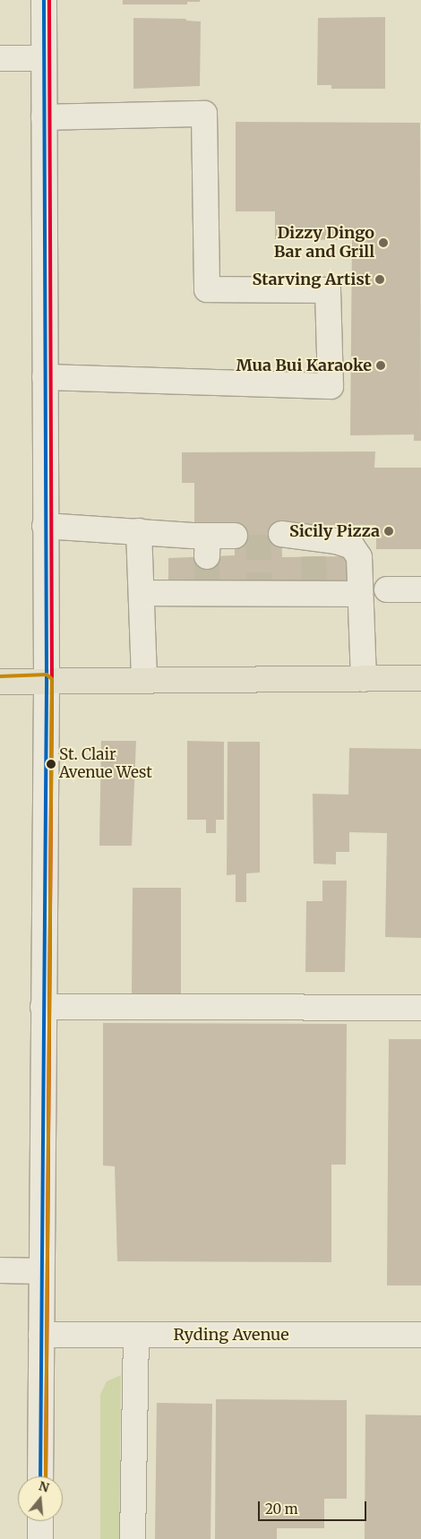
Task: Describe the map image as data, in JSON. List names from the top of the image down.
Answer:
{
  "streets": {
    "street": ["Ryding Avenue"]
  },
  "places": [
    "Dizzy Dingo Bar and Grill",
    "Starving Artist",
    "Mua Bui Karaoke",
    "Sicily Pizza",
    "St. Clair Avenue West"
  ],
  "scale_bar": "20 m",
  "north": "top"
}
